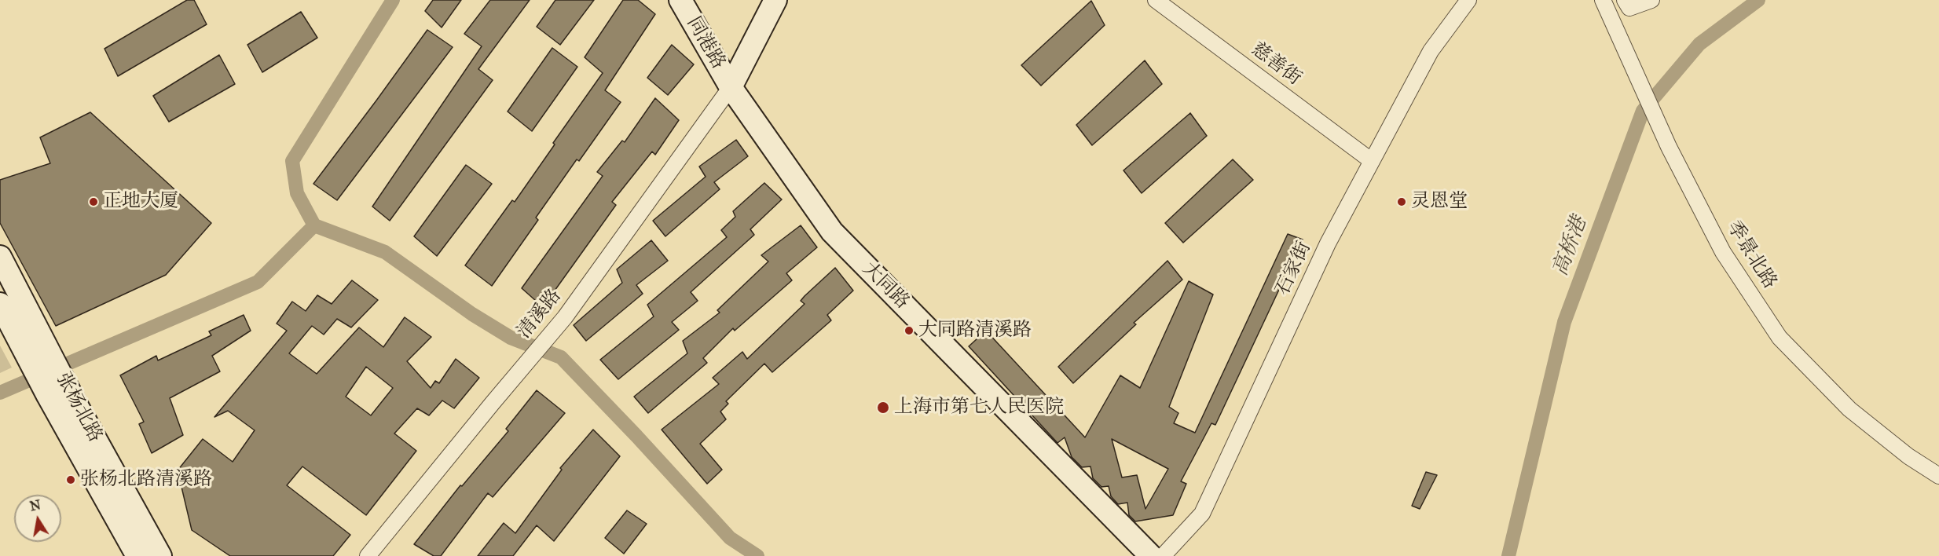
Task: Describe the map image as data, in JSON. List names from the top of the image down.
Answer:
{
  "streets": {
    "street": [
      "同港路",
      "慈善街",
      "季景北路",
      "石家街",
      "大同路",
      "清溪路",
      "张杨北路"
    ]
  },
  "crossings": [
    ["同港路", "大同路"],
    ["同港路", "清溪路"],
    ["慈善街", "石家街"],
    ["大同路", "清溪路"]
  ],
  "water": ["高桥港"],
  "places": [
    "正地大厦",
    "灵恩堂",
    "大同路清溪路",
    "上海市第七人民医院",
    "张杨北路清溪路"
  ],
  "north": "top"
}
